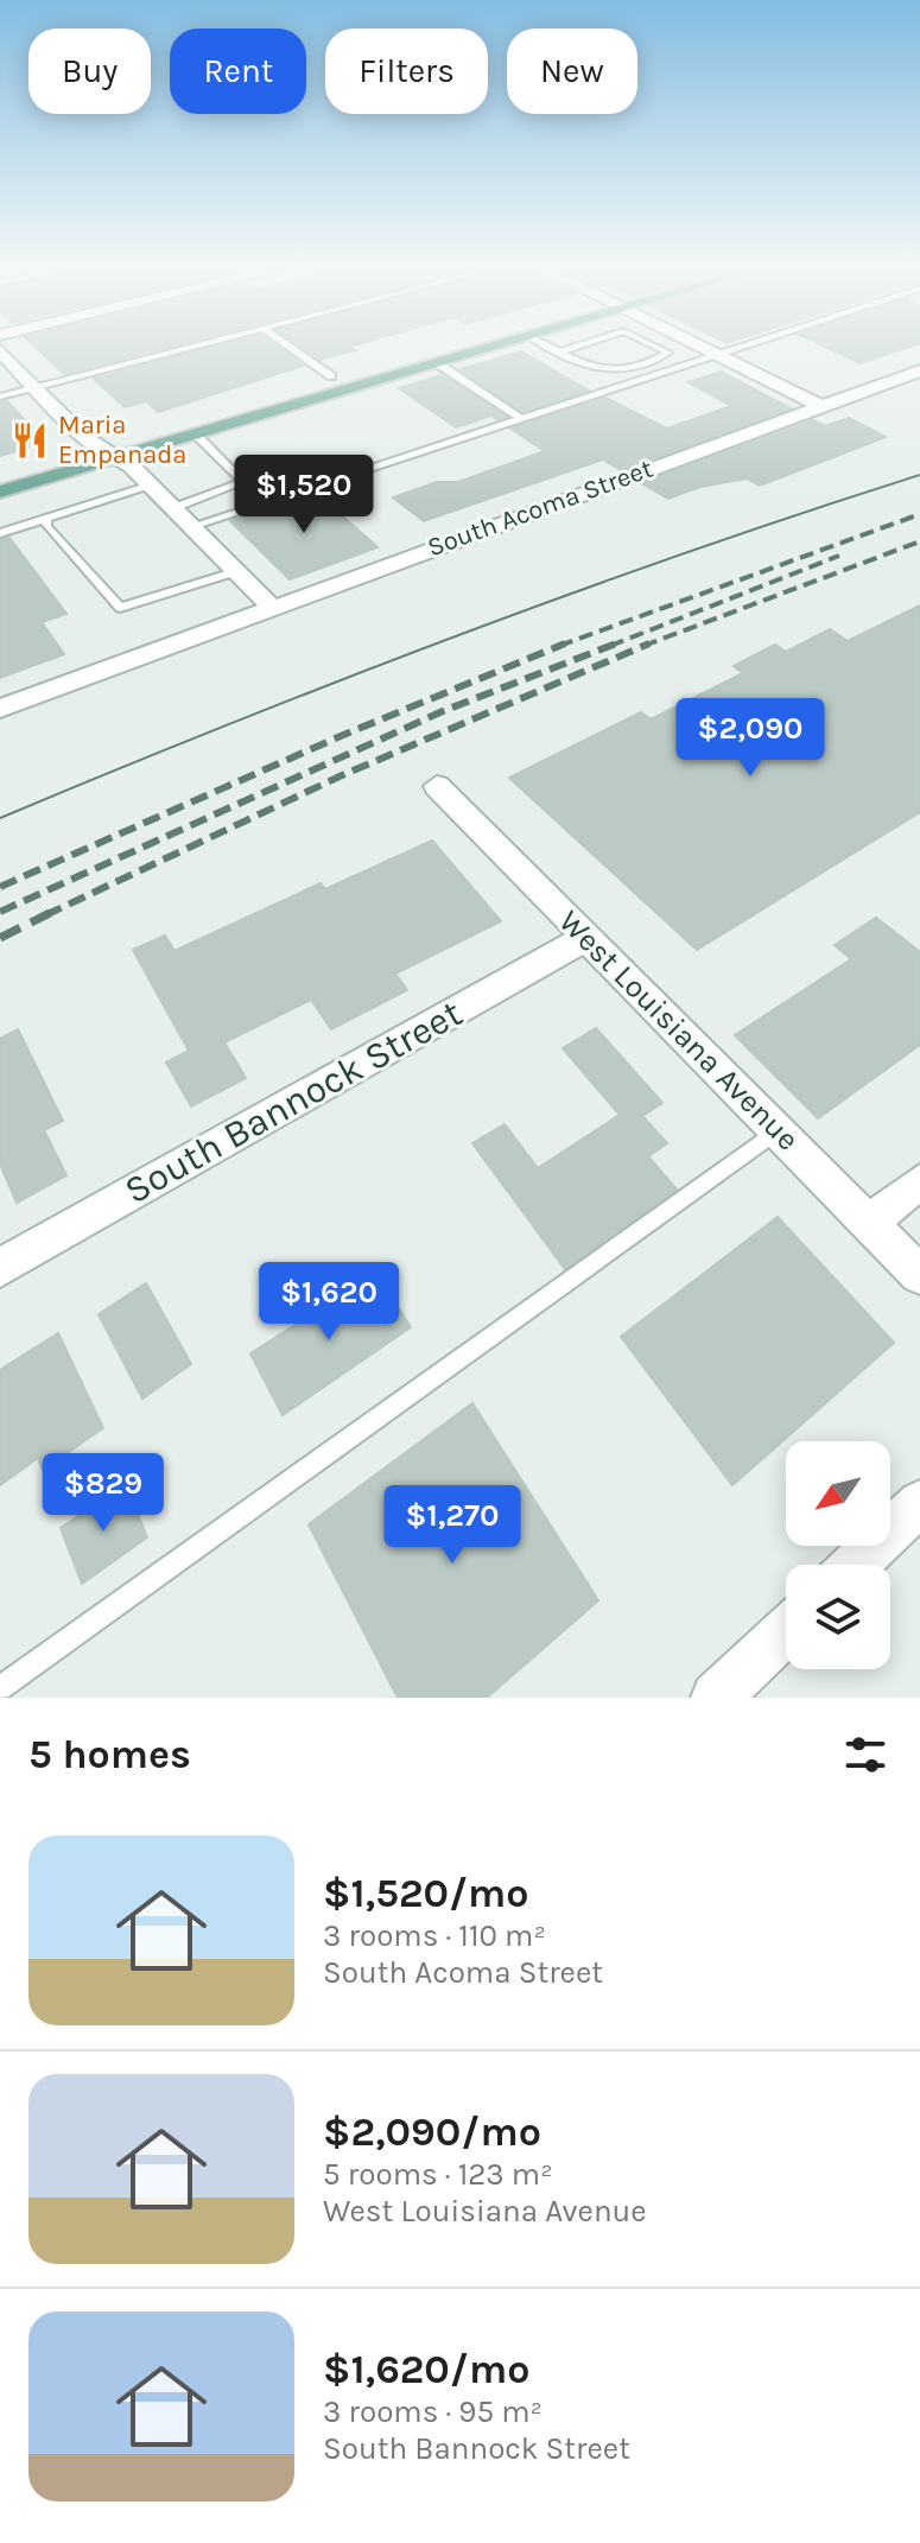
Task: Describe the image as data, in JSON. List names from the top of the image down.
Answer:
{
  "streets": {
    "street": ["South Acoma Street", "West Louisiana Avenue", "South Bannock Street"]
  },
  "crossings": [
    ["West Louisiana Avenue", "South Bannock Street"]
  ],
  "places": {
    "restaurant": ["Maria Empanada"]
  },
  "north": "bottom left",
  "page": {
    "chip": [
      "Buy",
      "Rent",
      "Filters",
      "New"
    ],
    "price": [
      "$1,520",
      "$2,090",
      "$1,620",
      "$829",
      "$1,270"
    ],
    "heading": "5 homes",
    "list": [
      {
        "name": "$1,520/mo",
        "note": "3 rooms · 110 m² · South Acoma Street"
      },
      {
        "name": "$2,090/mo",
        "note": "5 rooms · 123 m² · West Louisiana Avenue"
      },
      {
        "name": "$1,620/mo",
        "note": "3 rooms · 95 m² · South Bannock Street"
      }
    ]
  }
}
